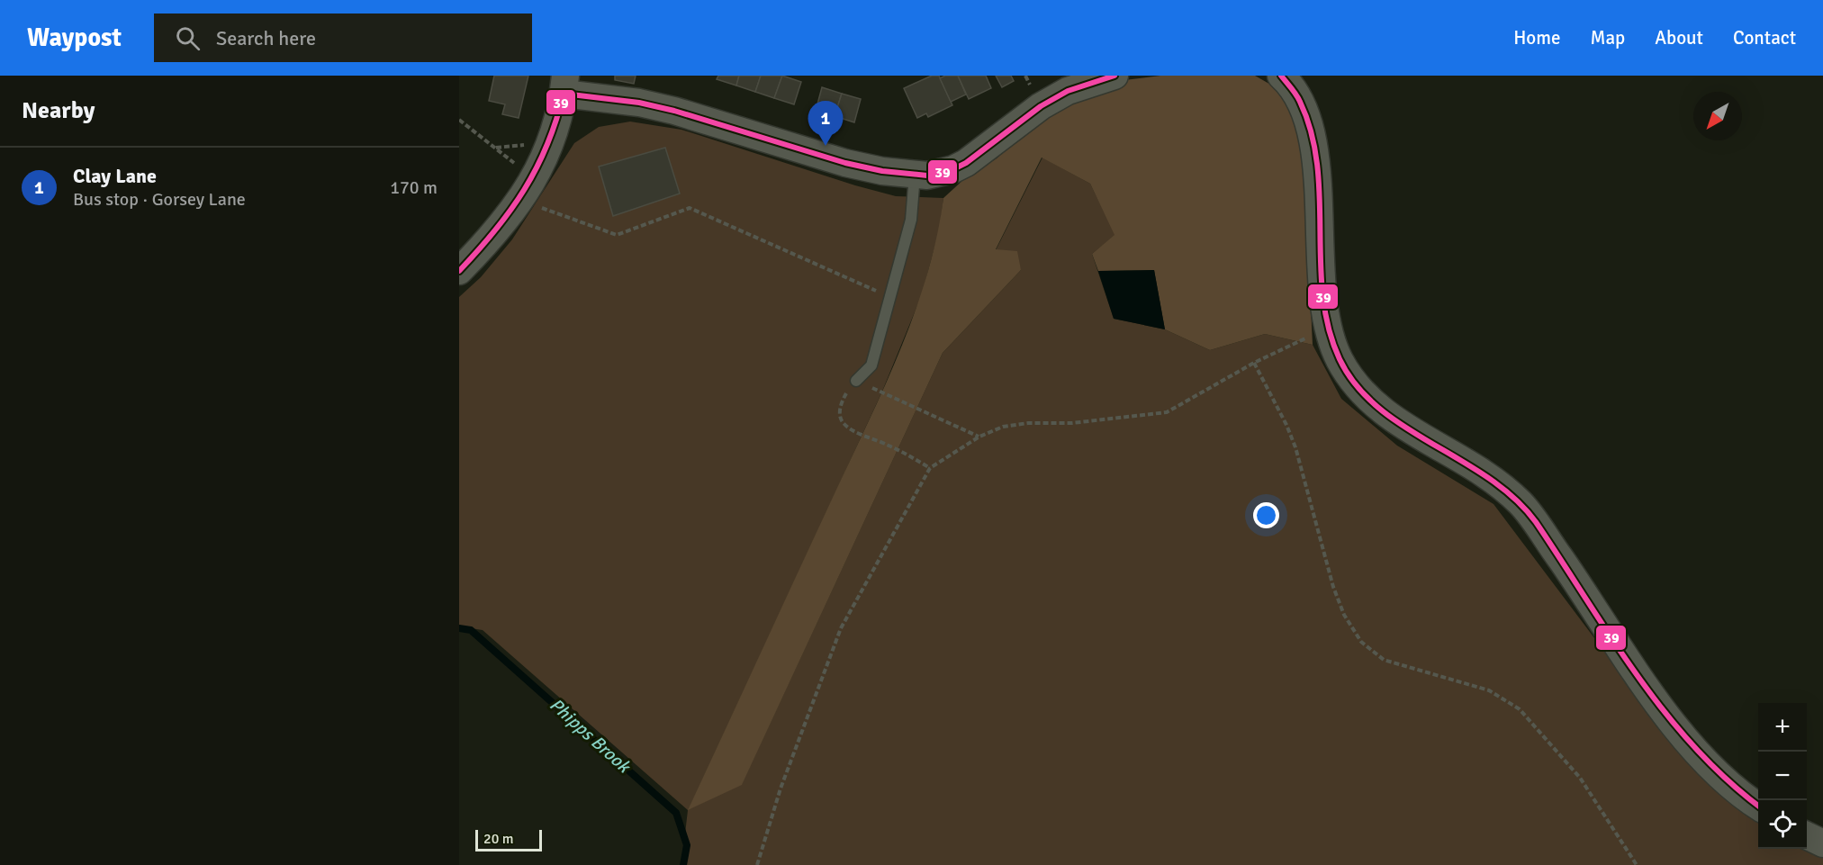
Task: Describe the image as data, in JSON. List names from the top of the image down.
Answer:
{
  "water": ["Phipps Brook"],
  "lines": ["transit line 39"],
  "scale_bar": "20 m",
  "north": "bottom left",
  "page": {
    "header": "Waypost",
    "search": "Search here",
    "nav": [
      "Home",
      "Map",
      "About",
      "Contact"
    ],
    "heading": "Nearby",
    "pins": "1",
    "list": [
      {
        "mark": "1",
        "name": "Clay Lane",
        "note": "Bus stop · Gorsey Lane",
        "value": "170 m"
      }
    ],
    "map_buttons": ["+", "−"],
    "scale": "20 m"
  }
}
